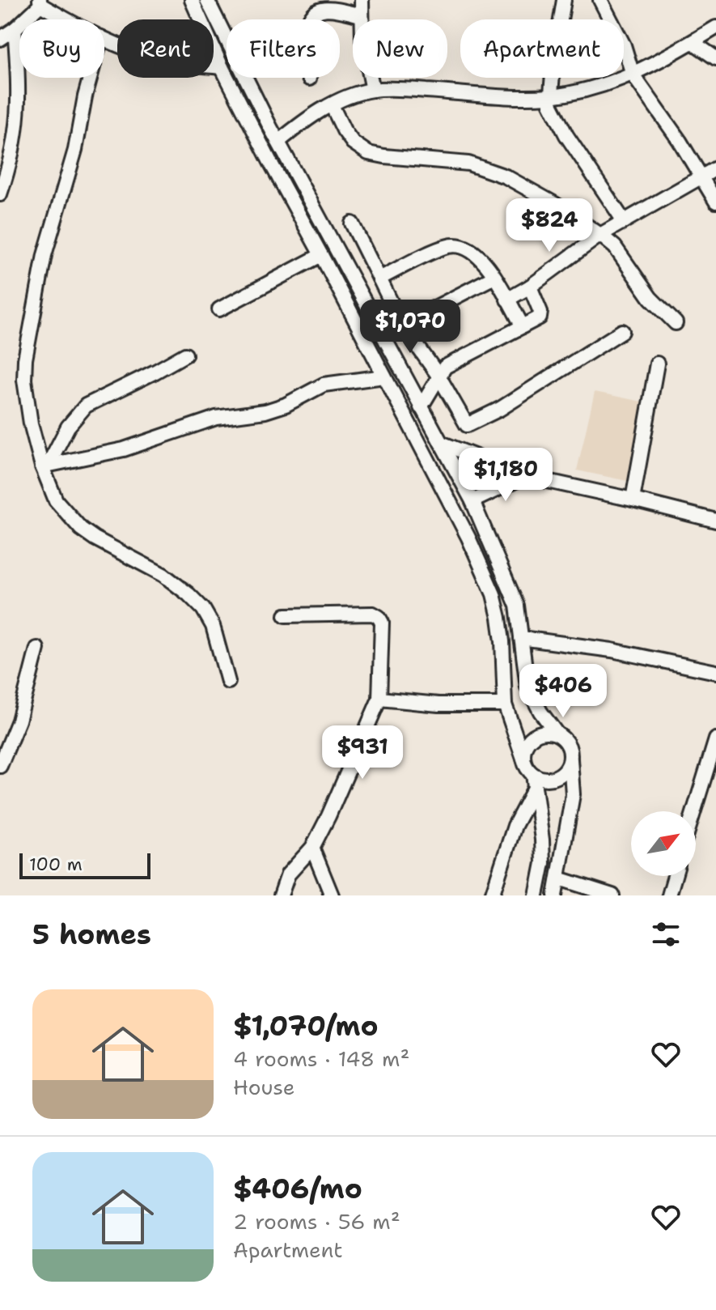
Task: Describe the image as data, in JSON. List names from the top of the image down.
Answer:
{
  "scale_bar": "100 m",
  "north": "top right",
  "page": {
    "chip": [
      "Buy",
      "Rent",
      "Filters",
      "New",
      "Apartment"
    ],
    "price": [
      "$824",
      "$1,070",
      "$1,180",
      "$406",
      "$931"
    ],
    "scale": "100 m",
    "heading": "5 homes",
    "list": [
      {
        "name": "$1,070/mo",
        "note": "4 rooms · 148 m² · House"
      },
      {
        "name": "$406/mo",
        "note": "2 rooms · 56 m² · Apartment"
      }
    ]
  }
}
